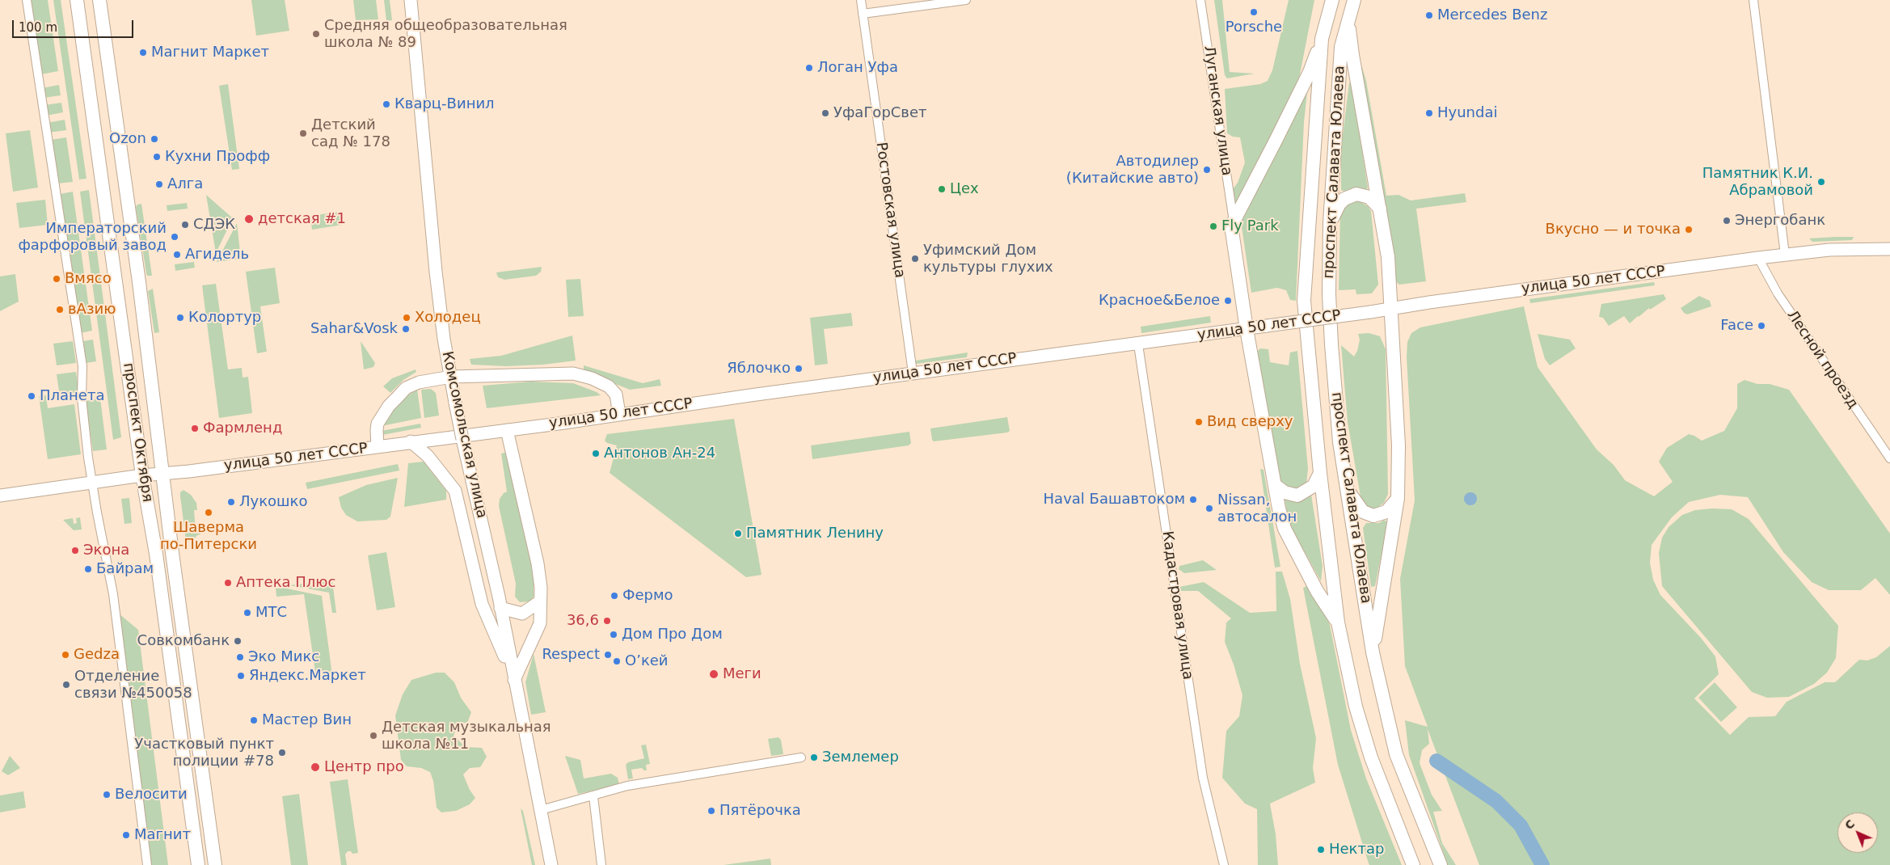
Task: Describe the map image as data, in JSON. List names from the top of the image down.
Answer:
{
  "streets": {
    "main road": [
      "проспект Салавата Юлаева",
      "улица 50 лет СССР",
      "проспект Октября",
      "Комсомольская улица"
    ],
    "street": [
      "Луганская улица",
      "Ростовская улица",
      "Лесной проезд",
      "Кадастровая улица"
    ]
  },
  "crossings": [
    ["Ростовская улица", "улица 50 лет СССР"],
    ["улица 50 лет СССР", "Лесной проезд"],
    ["улица 50 лет СССР", "проспект Октября"],
    ["улица 50 лет СССР", "Кадастровая улица"]
  ],
  "places": [
    "Porsche",
    "Mercedes Benz",
    "Средняя общеобразовательная школа № 89",
    "Магнит Маркет",
    "Логан Уфа",
    "Кварц-Винил",
    "УфаГорСвет",
    "Hyundai",
    "Детский сад № 178",
    "Ozon",
    "Кухни Профф",
    "Автодилер (Китайские авто)",
    "Памятник К.И. Абрамовой",
    "Алга",
    "Цех",
    "детская #1",
    "Энергобанк",
    "СДЭК",
    "Fly Park",
    "Вкусно — и точка",
    "Императорский фарфоровый завод",
    "Агидель",
    "Уфимский Дом культуры глухих",
    "Вмясо",
    "Красное&Белое",
    "вАзию",
    "Колортур",
    "Холодец",
    "Face",
    "Sahar&Vosk",
    "Яблочко",
    "Планета",
    "Вид сверху",
    "Фармленд",
    "Антонов Ан-24",
    "Haval Башавтоком",
    "Лукошко",
    "Nissan, автосалон",
    "Шаверма по-Питерски",
    "Памятник Ленину",
    "Экона",
    "Байрам",
    "Аптека Плюс",
    "Фермо",
    "МТС",
    "36,6",
    "Дом Про Дом",
    "Совкомбанк",
    "Gedza",
    "Respect",
    "Эко Микс",
    "О’кей",
    "Меги",
    "Яндекс.Маркет",
    "Отделение связи №450058",
    "Мастер Вин",
    "Детская музыкальная школа №11",
    "Участковый пункт полиции #78",
    "Землемер",
    "Центр про",
    "Велосити",
    "Пятёрочка",
    "Магнит",
    "Нектар"
  ],
  "scale_bar": "100 m",
  "north": "top left"
}
